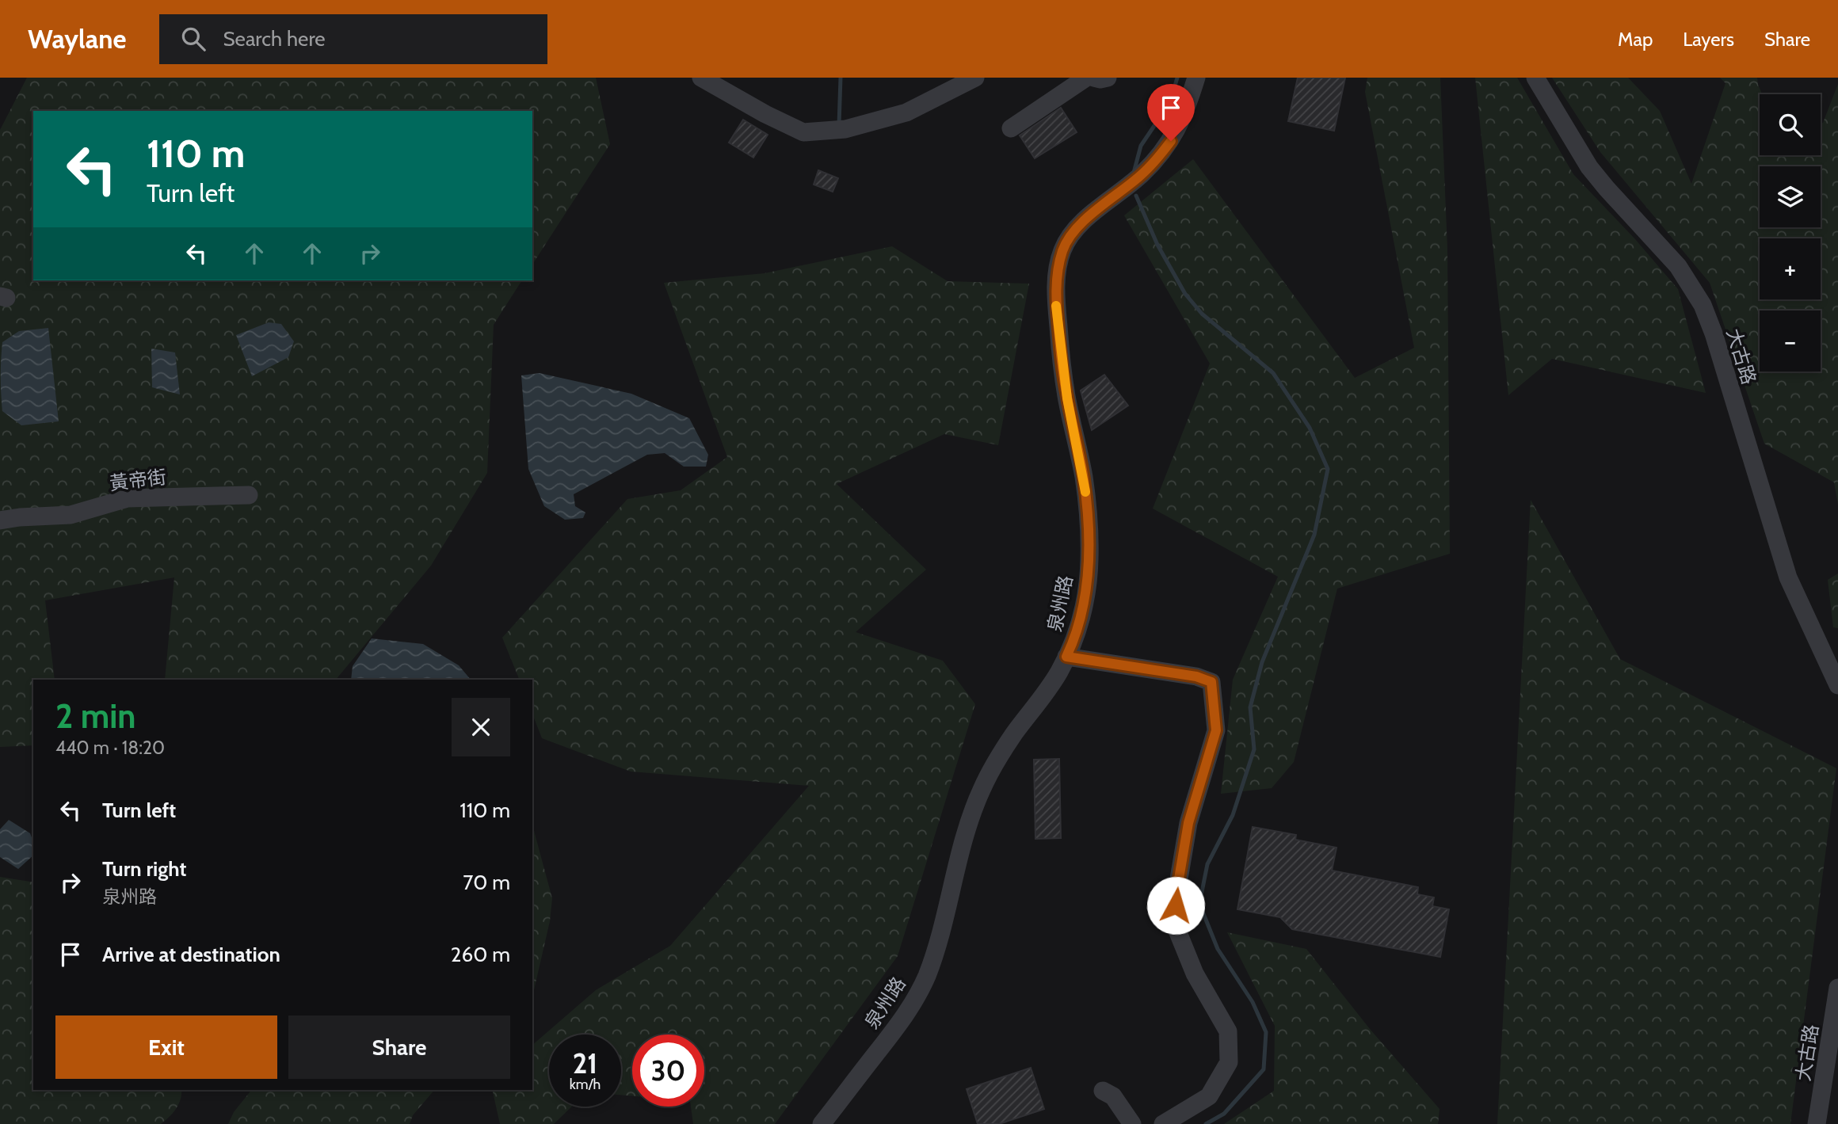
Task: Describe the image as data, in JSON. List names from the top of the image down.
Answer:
{
  "streets": {
    "street": ["大古路", "黃帝街", "泉州路"]
  },
  "page": {
    "header": "Waylane",
    "search": "Search here",
    "nav": ["Map", "Layers", "Share"],
    "map_buttons": ["+", "−"],
    "turn": ["110 m", "Turn left"],
    "heading": ["2 min", "440 m · 18:20"],
    "list": [
      {
        "name": "Turn left",
        "value": "110 m"
      },
      {
        "name": "Turn right",
        "note": "泉州路",
        "value": "70 m"
      },
      {
        "name": "Arrive at destination",
        "value": "260 m"
      }
    ],
    "buttons": ["Exit", "Share"],
    "speed": "21 km/h",
    "limit": "30"
  }
}
